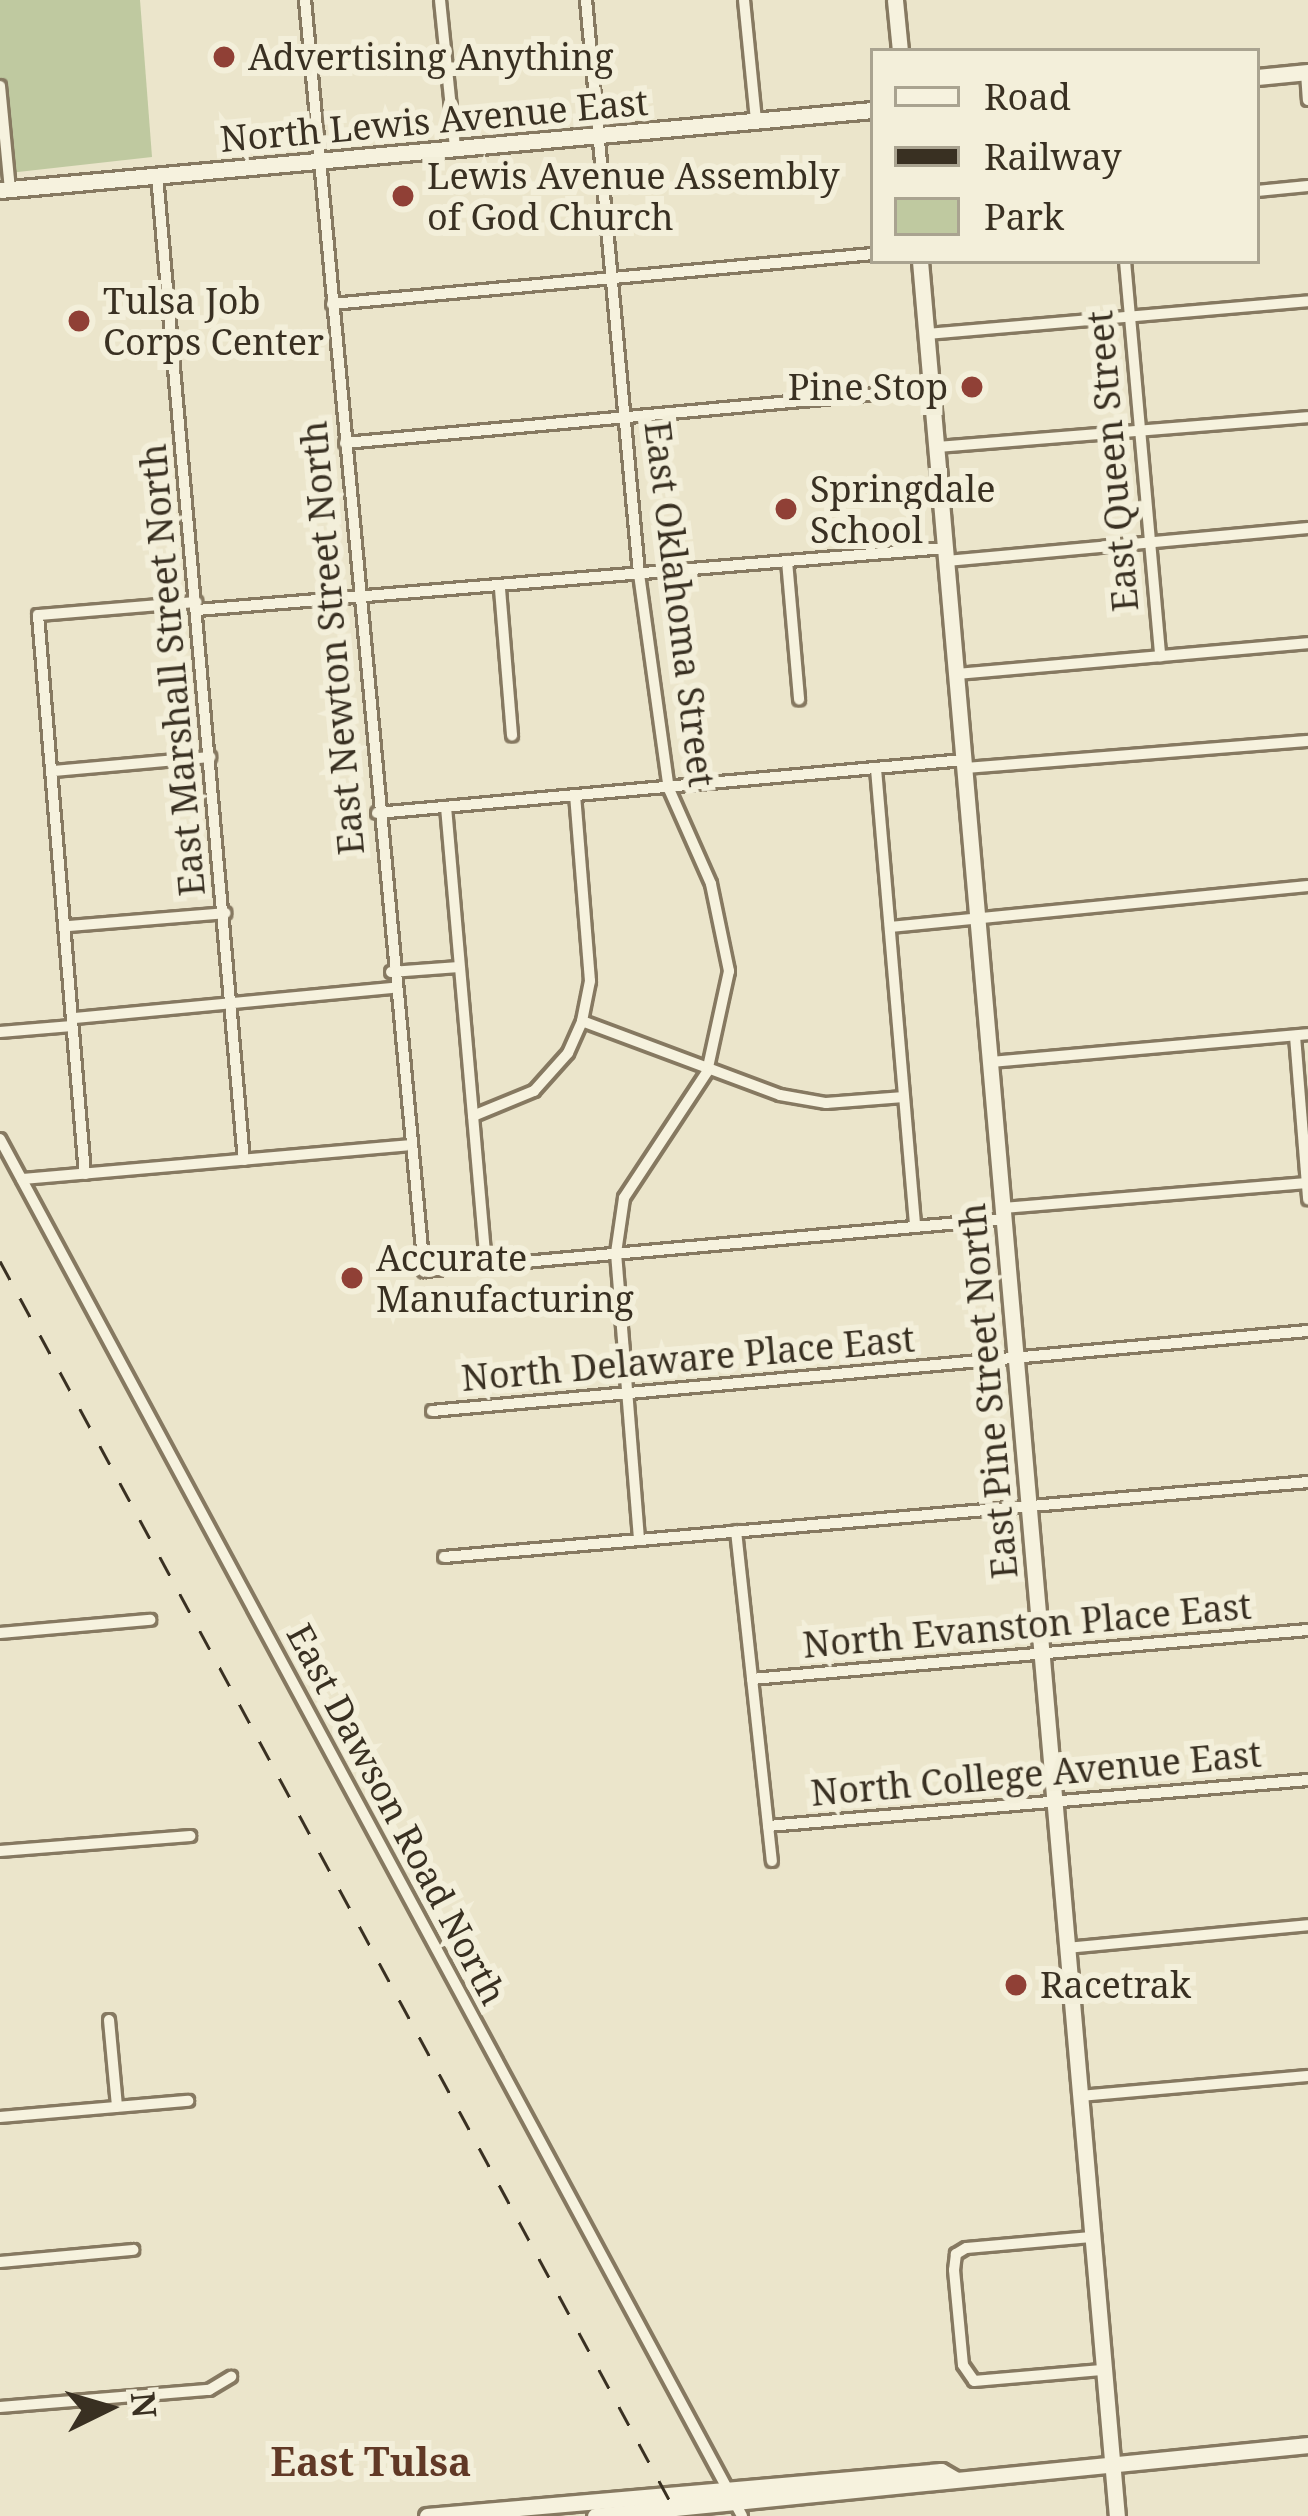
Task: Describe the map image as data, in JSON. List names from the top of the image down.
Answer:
{
  "streets": {
    "main road": ["North Lewis Avenue East", "East Pine Street North"],
    "street": [
      "East Queen Street",
      "East Oklahoma Street",
      "East Newton Street North",
      "East Marshall Street North",
      "North Delaware Place East",
      "North Evanston Place East",
      "North College Avenue East",
      "East Dawson Road North"
    ]
  },
  "crossings": [
    ["North Lewis Avenue East", "East Oklahoma Street"],
    ["North Lewis Avenue East", "East Newton Street North"],
    ["North Lewis Avenue East", "East Marshall Street North"],
    ["East Oklahoma Street", "North Delaware Place East"],
    ["North Delaware Place East", "East Pine Street North"],
    ["East Pine Street North", "North Evanston Place East"],
    ["East Pine Street North", "North College Avenue East"]
  ],
  "districts": ["East Tulsa"],
  "places": [
    "Advertising Anything",
    "Lewis Avenue Assembly of God Church",
    "Tulsa Job Corps Center",
    "Pine Stop",
    "Springdale School",
    "Accurate Manufacturing",
    "Racetrak"
  ],
  "legend": ["Road", "Railway", "Park"],
  "north": "right"
}
